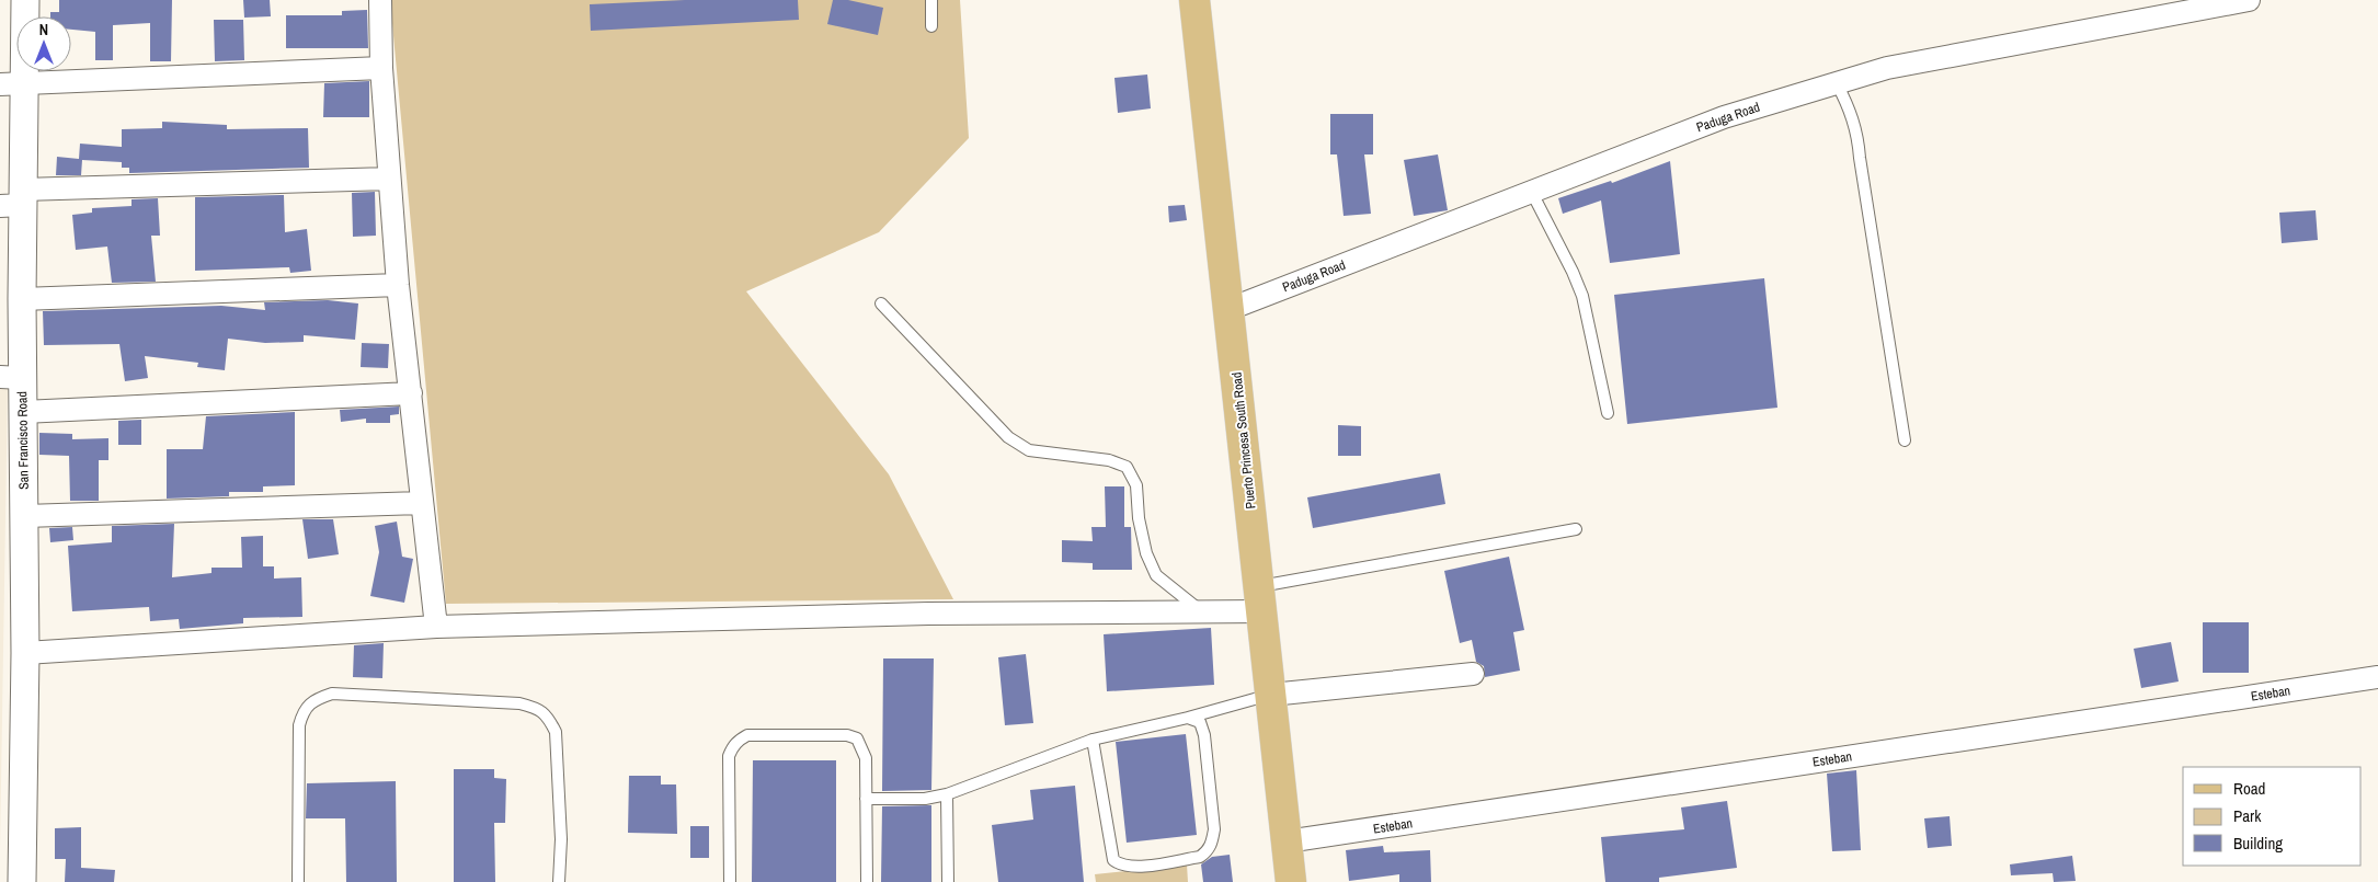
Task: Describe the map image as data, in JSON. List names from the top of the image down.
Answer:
{
  "streets": {
    "main road": ["Puerto Princesa South Road"],
    "street": ["Paduga Road", "San Francisco Road", "Esteban"]
  },
  "crossings": [
    ["Paduga Road", "Puerto Princesa South Road"],
    ["Puerto Princesa South Road", "Esteban"]
  ],
  "legend": ["Road", "Park", "Building"],
  "north": "top"
}
